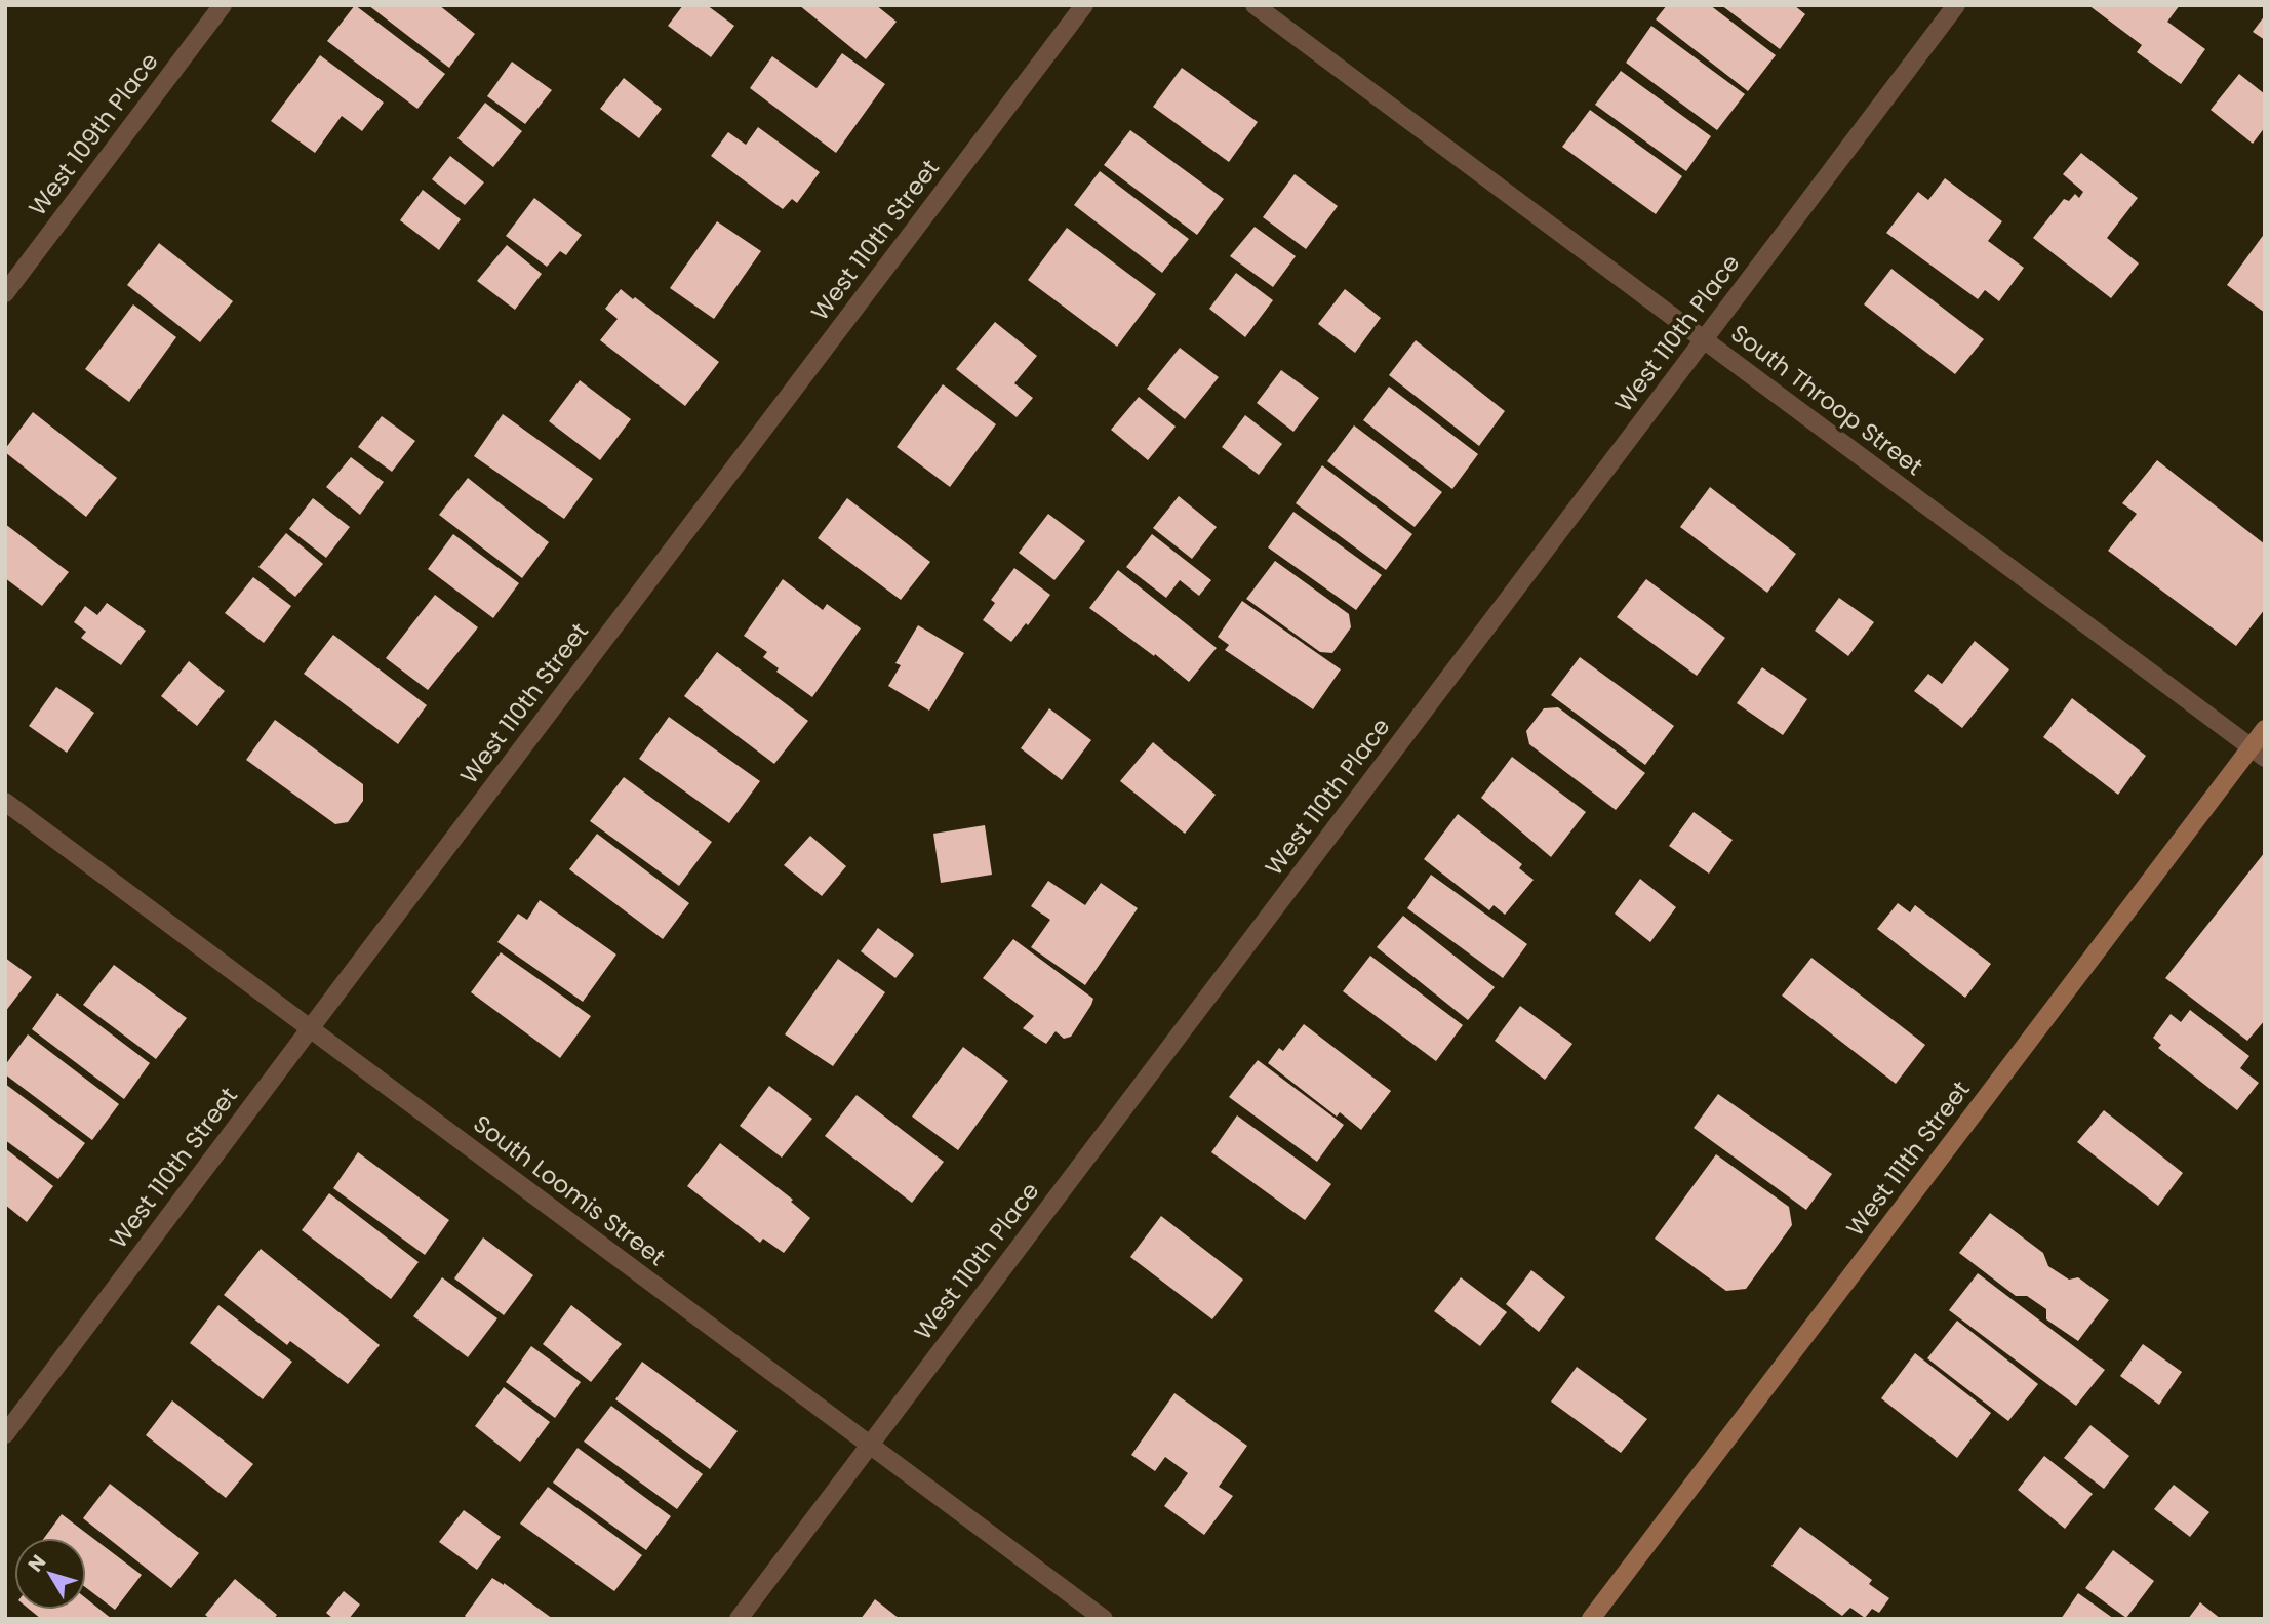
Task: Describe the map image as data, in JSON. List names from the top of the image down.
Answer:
{
  "streets": {
    "main road": ["West 111th Street"],
    "street": [
      "West 109th Place",
      "West 110th Street",
      "West 110th Place",
      "South Throop Street",
      "South Loomis Street"
    ]
  },
  "crossings": [
    ["West 110th Street", "South Loomis Street"],
    ["West 110th Place", "South Throop Street"],
    ["West 110th Place", "South Loomis Street"],
    ["South Throop Street", "West 111th Street"]
  ],
  "north": "top left"
}
